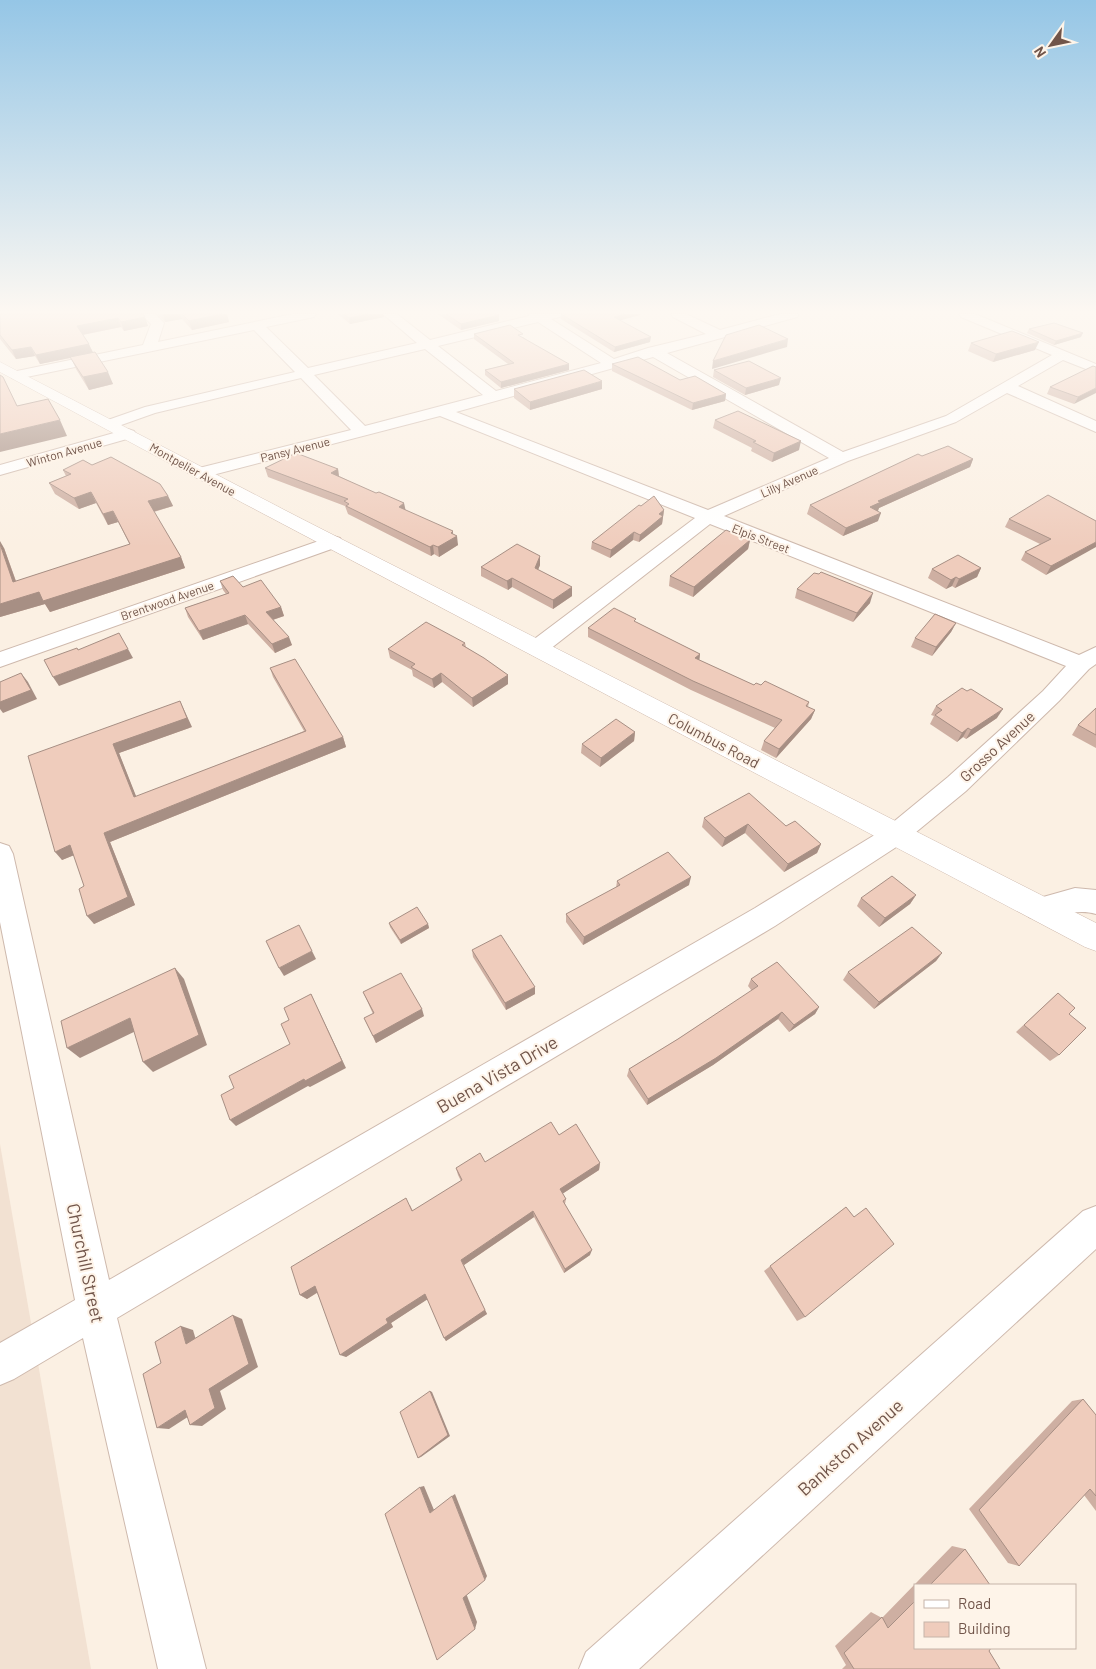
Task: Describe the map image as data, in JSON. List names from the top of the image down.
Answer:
{
  "streets": {
    "street": [
      "Pansy Avenue",
      "Winton Avenue",
      "Montpelier Avenue",
      "Lilly Avenue",
      "Elpis Street",
      "Brentwood Avenue",
      "Columbus Road",
      "Grosso Avenue",
      "Buena Vista Drive",
      "Churchill Street",
      "Bankston Avenue"
    ]
  },
  "crossings": [
    ["Pansy Avenue", "Montpelier Avenue"],
    ["Pansy Avenue", "Elpis Street"],
    ["Winton Avenue", "Montpelier Avenue"],
    ["Montpelier Avenue", "Brentwood Avenue"],
    ["Montpelier Avenue", "Columbus Road"],
    ["Lilly Avenue", "Elpis Street"],
    ["Lilly Avenue", "Columbus Road"],
    ["Elpis Street", "Grosso Avenue"],
    ["Brentwood Avenue", "Columbus Road"],
    ["Columbus Road", "Grosso Avenue"],
    ["Columbus Road", "Buena Vista Drive"],
    ["Grosso Avenue", "Buena Vista Drive"],
    ["Buena Vista Drive", "Churchill Street"]
  ],
  "legend": ["Road", "Building"],
  "north": "bottom left"
}
